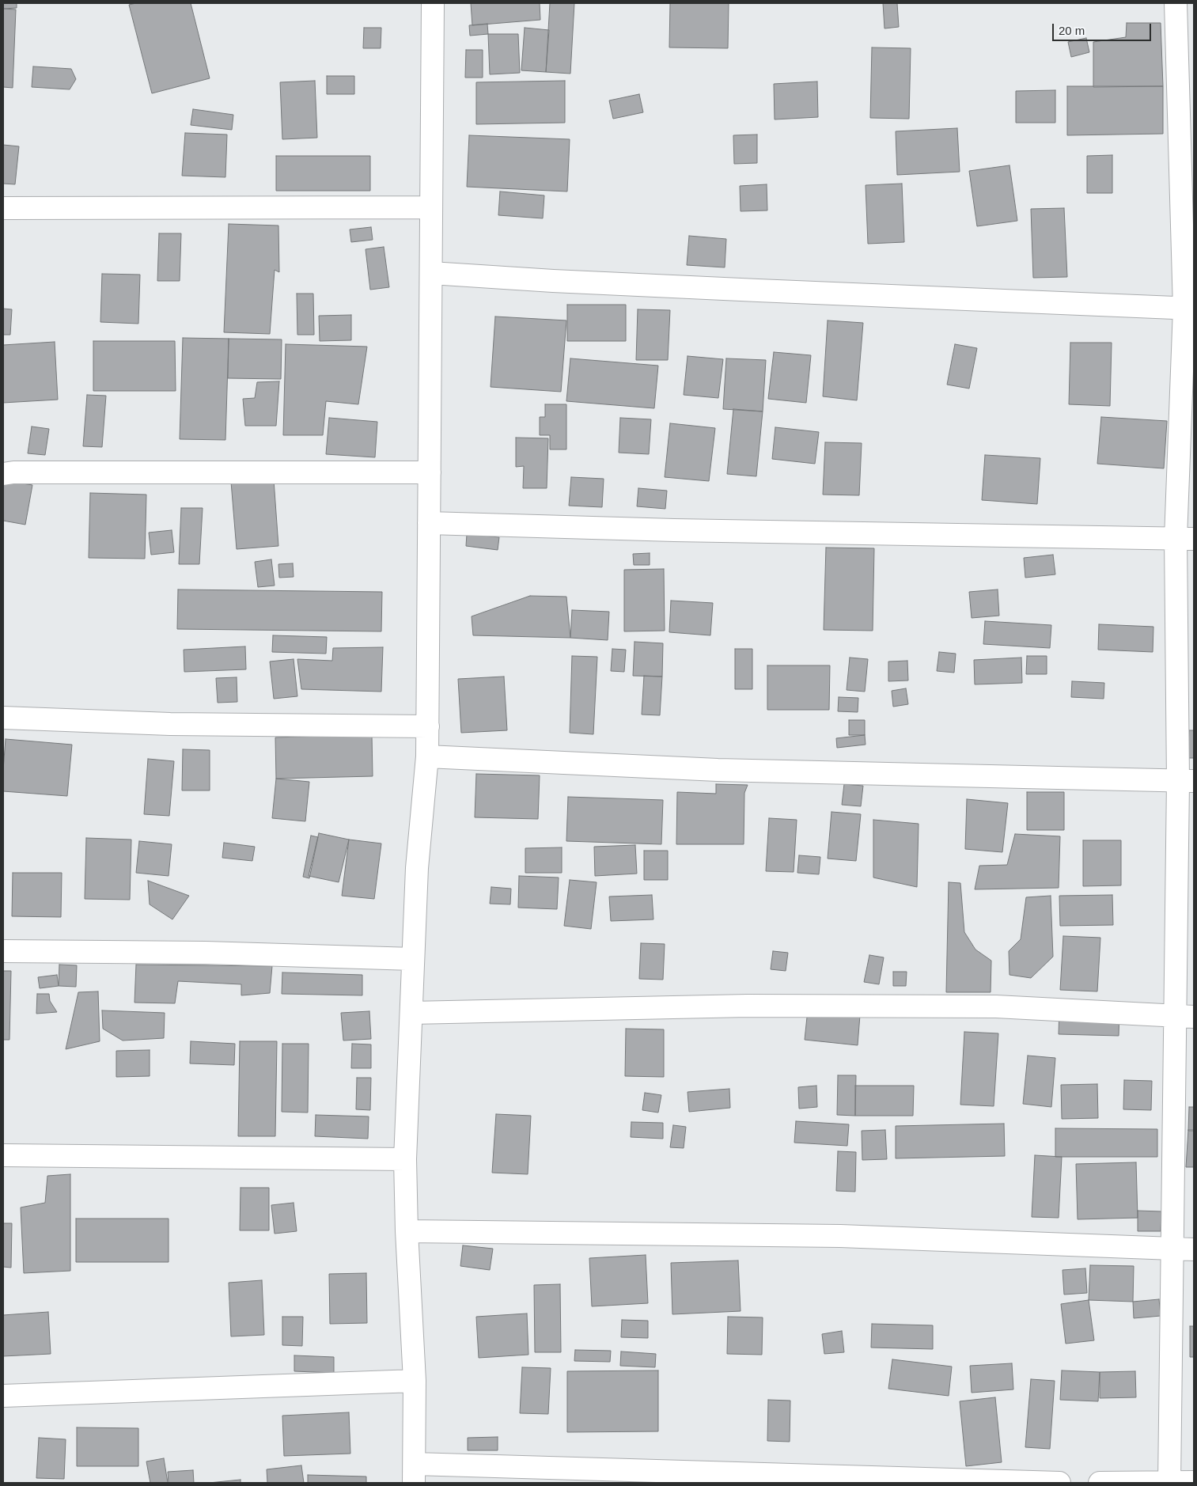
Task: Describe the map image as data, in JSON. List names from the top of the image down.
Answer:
{
  "scale_bar": "20 m"
}
